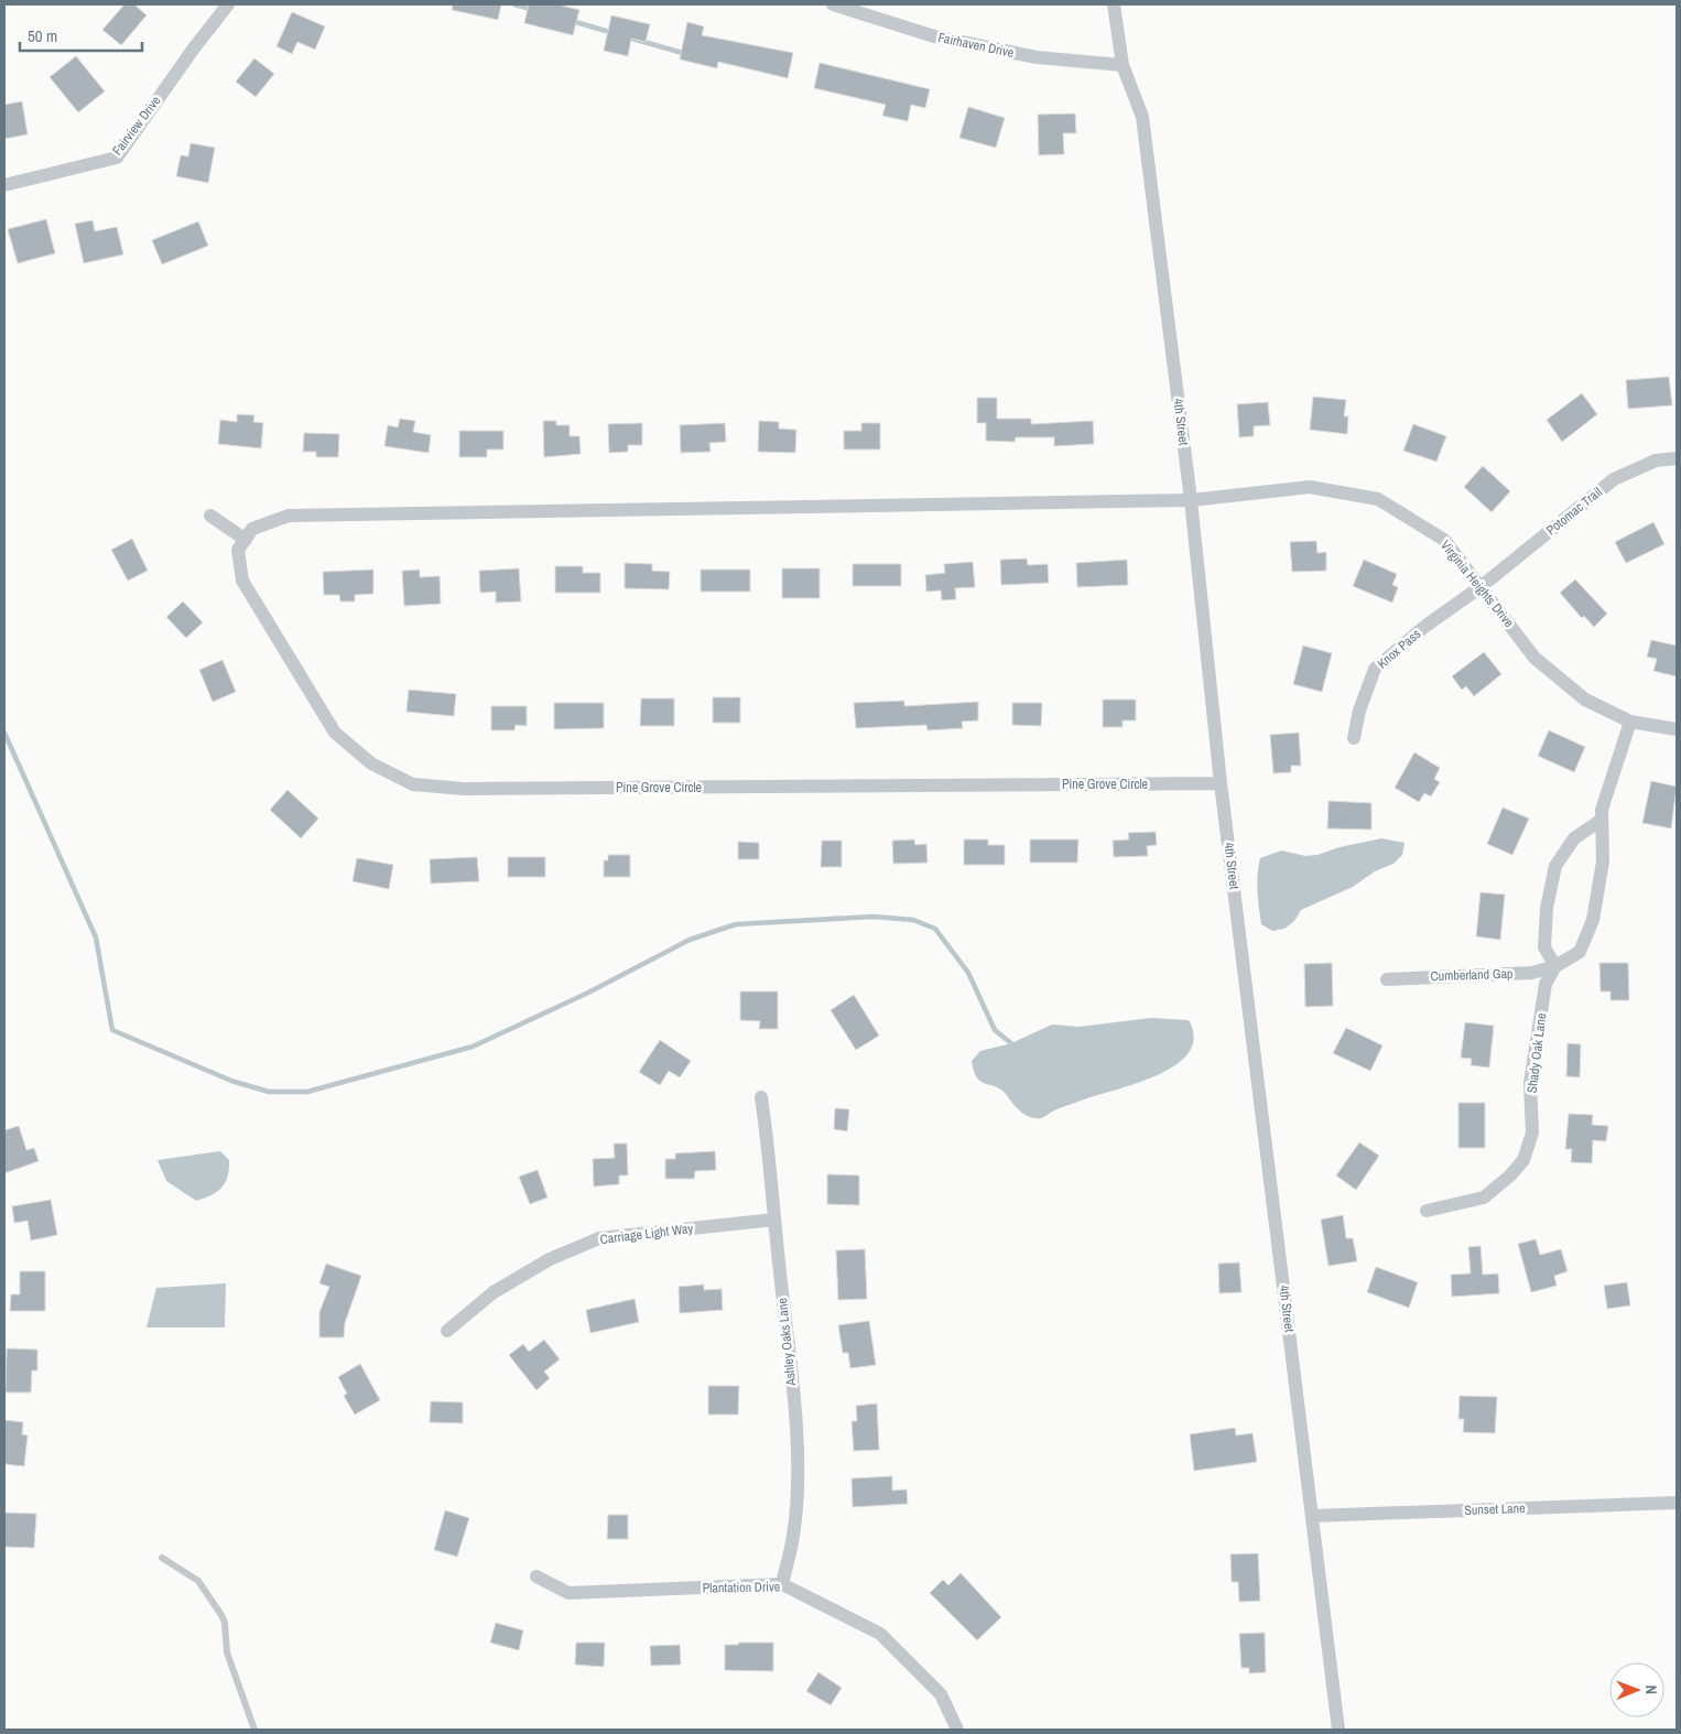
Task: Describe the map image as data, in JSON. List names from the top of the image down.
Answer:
{
  "streets": {
    "street": [
      "Fairhaven Drive",
      "Fairview Drive",
      "4th Street",
      "Potomac Trail",
      "Virginia Heights Drive",
      "Knox Pass",
      "Pine Grove Circle",
      "Cumberland Gap",
      "Shady Oak Lane",
      "Carriage Light Way",
      "Ashley Oaks Lane",
      "Sunset Lane",
      "Plantation Drive"
    ]
  },
  "crossings": [
    ["Fairhaven Drive", "4th Street"],
    ["4th Street", "Virginia Heights Drive"],
    ["4th Street", "Pine Grove Circle"],
    ["4th Street", "Sunset Lane"],
    ["Potomac Trail", "Virginia Heights Drive"],
    ["Potomac Trail", "Knox Pass"],
    ["Virginia Heights Drive", "Knox Pass"],
    ["Cumberland Gap", "Shady Oak Lane"],
    ["Carriage Light Way", "Ashley Oaks Lane"],
    ["Ashley Oaks Lane", "Plantation Drive"]
  ],
  "scale_bar": "50 m",
  "north": "right"
}
